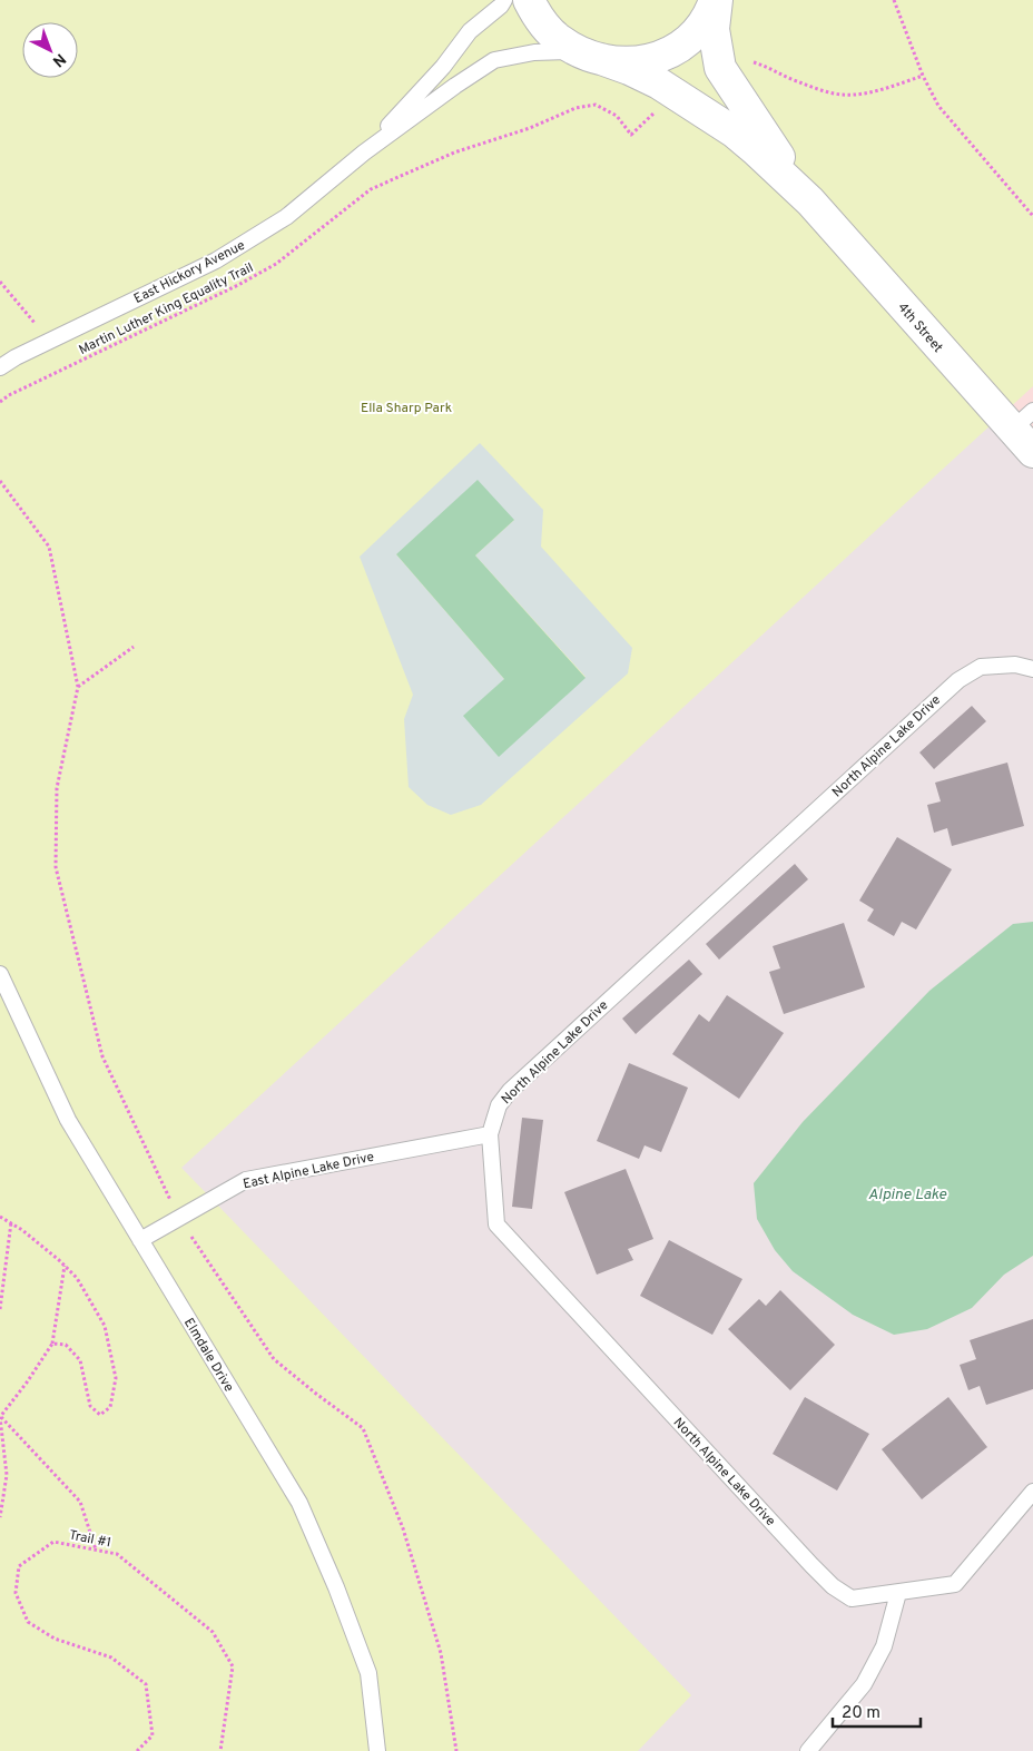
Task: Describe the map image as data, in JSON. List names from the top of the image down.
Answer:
{
  "streets": {
    "street": ["4th Street"],
    "lane": [
      "East Hickory Avenue",
      "North Alpine Lake Drive",
      "East Alpine Lake Drive",
      "Elmdale Drive"
    ],
    "path": ["Martin Luther King Equality Trail", "Trail #1"]
  },
  "crossings": [
    ["East Hickory Avenue", "4th Street"],
    ["North Alpine Lake Drive", "East Alpine Lake Drive"],
    ["East Alpine Lake Drive", "Elmdale Drive"]
  ],
  "water": ["Alpine Lake"],
  "parks": ["Ella Sharp Park"],
  "scale_bar": "20 m",
  "north": "bottom right"
}
